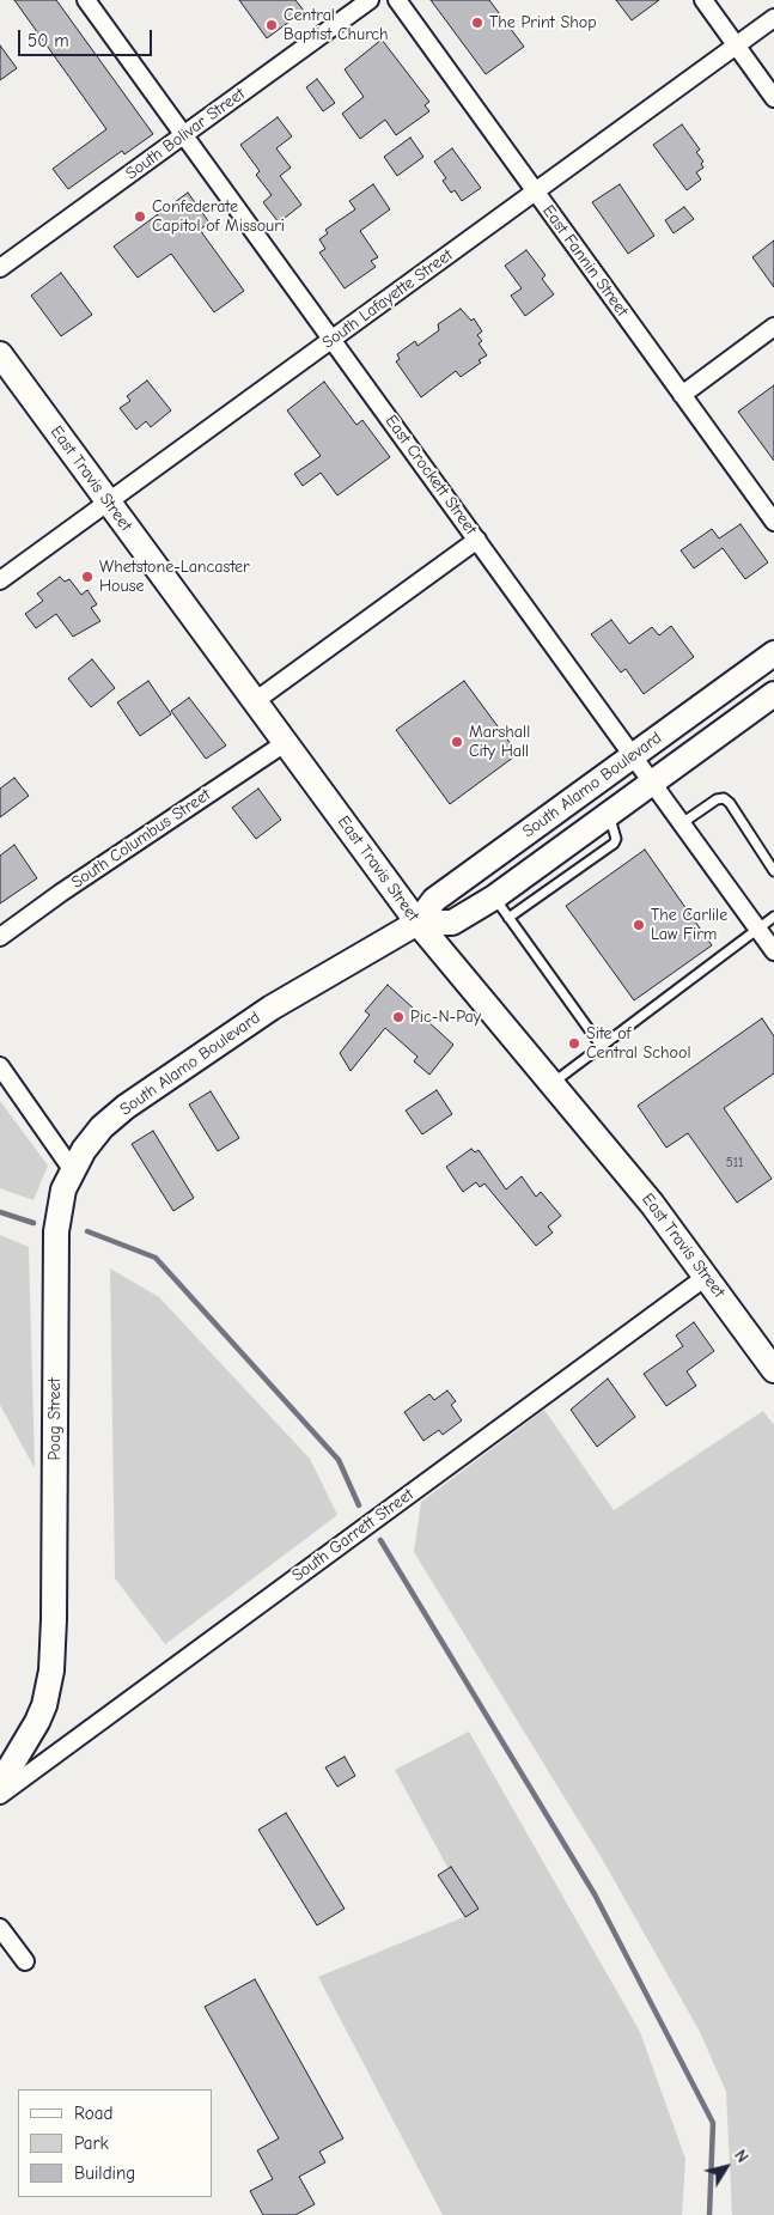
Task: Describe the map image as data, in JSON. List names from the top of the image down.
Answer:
{
  "streets": {
    "street": [
      "South Bolivar Street",
      "East Fannin Street",
      "South Lafayette Street",
      "East Crockett Street",
      "East Travis Street",
      "South Alamo Boulevard",
      "South Columbus Street",
      "Poag Street",
      "South Garrett Street"
    ]
  },
  "crossings": [
    ["South Bolivar Street", "East Crockett Street"],
    ["East Fannin Street", "South Lafayette Street"],
    ["South Lafayette Street", "East Crockett Street"],
    ["South Lafayette Street", "East Travis Street"],
    ["East Crockett Street", "South Alamo Boulevard"],
    ["East Travis Street", "South Alamo Boulevard"],
    ["East Travis Street", "South Columbus Street"],
    ["East Travis Street", "South Garrett Street"],
    ["South Alamo Boulevard", "Poag Street"]
  ],
  "places": [
    "The Print Shop",
    "Central Baptist Church",
    "Confederate Capitol of Missouri",
    "Whetstone-Lancaster House",
    "Marshall City Hall",
    "The Carlile Law Firm",
    "Pic-N-Pay",
    "Site of Central School"
  ],
  "house_numbers": ["511"],
  "legend": ["Road", "Park", "Building"],
  "scale_bar": "50 m",
  "north": "top right"
}
